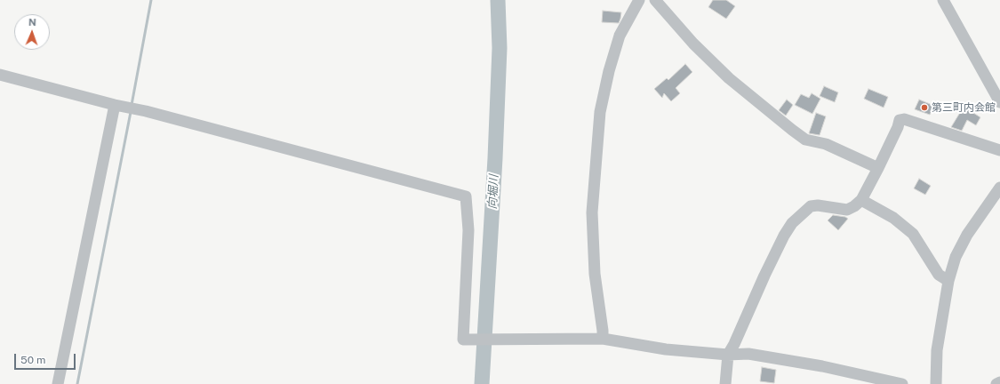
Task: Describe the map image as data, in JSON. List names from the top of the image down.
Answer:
{
  "water": ["向堀川"],
  "places": ["第三町内会館"],
  "scale_bar": "50 m",
  "north": "top"
}
